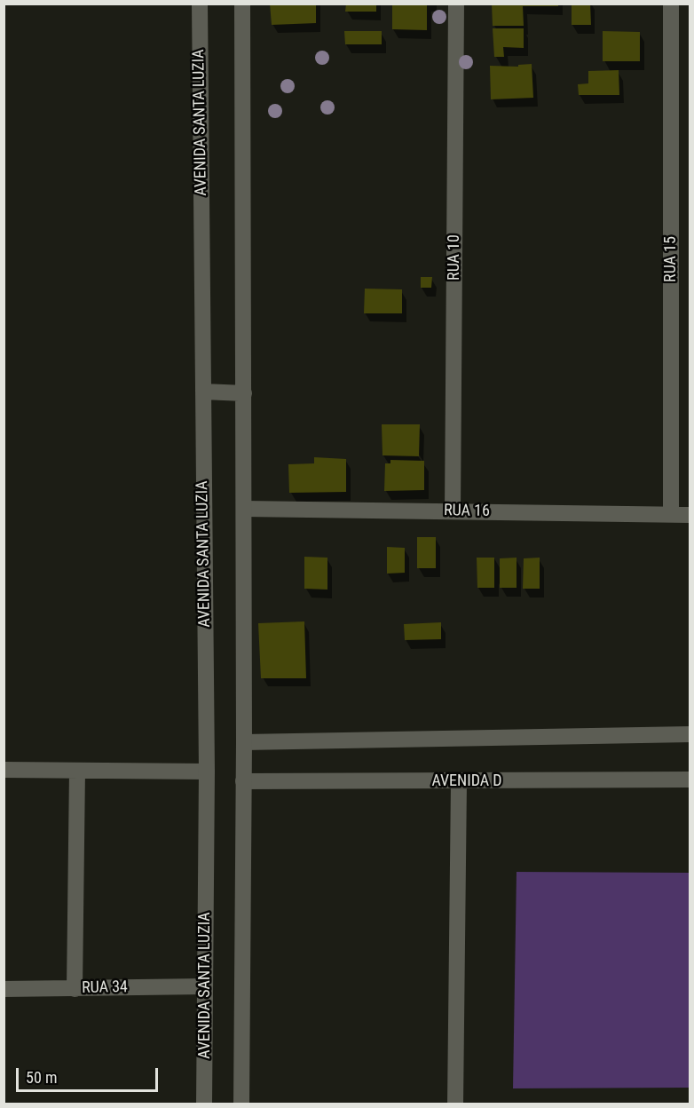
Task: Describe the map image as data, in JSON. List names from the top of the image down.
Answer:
{
  "streets": {
    "street": [
      "AVENIDA SANTA LUZIA",
      "RUA 10",
      "RUA 15",
      "RUA 16",
      "AVENIDA D",
      "RUA 34"
    ]
  },
  "crossings": [
    ["AVENIDA SANTA LUZIA", "RUA 34"],
    ["RUA 10", "RUA 16"],
    ["RUA 15", "RUA 16"]
  ],
  "scale_bar": "50 m"
}
